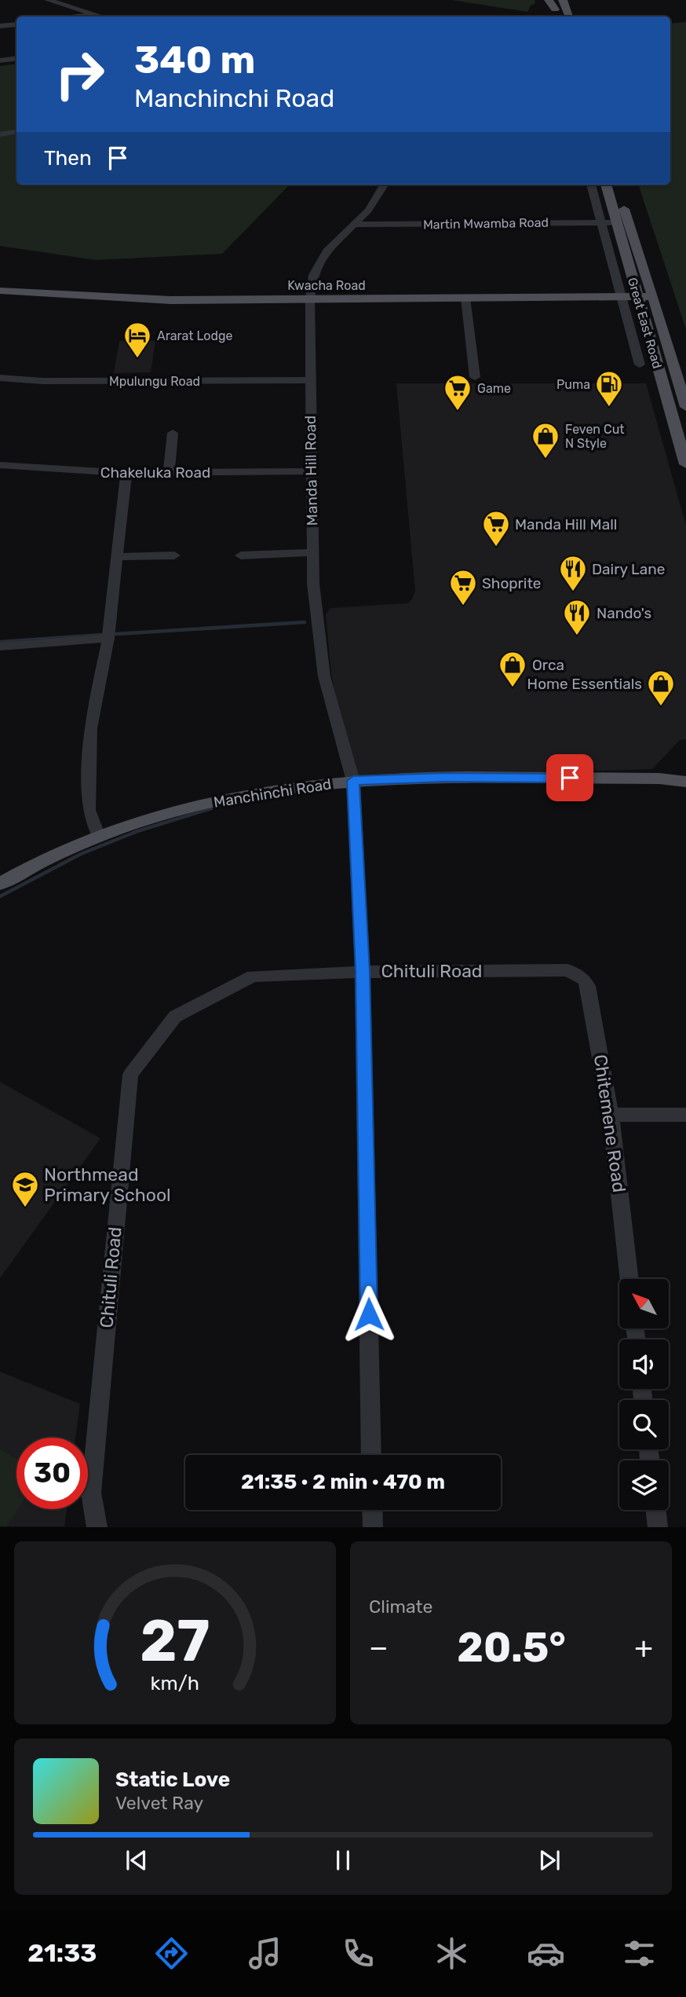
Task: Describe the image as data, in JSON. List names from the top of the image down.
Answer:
{
  "streets": {
    "main road": ["Kwacha Road", "Great East Road", "Manchinchi Road"],
    "street": [
      "Martin Mwamba Road",
      "Mpulungu Road",
      "Manda Hill Road",
      "Chakeluka Road",
      "Chituli Road",
      "Chitemene Road"
    ]
  },
  "crossings": [
    ["Martin Mwamba Road", "Great East Road"],
    ["Martin Mwamba Road", "Manda Hill Road"],
    ["Kwacha Road", "Great East Road"],
    ["Kwacha Road", "Manda Hill Road"],
    ["Mpulungu Road", "Manda Hill Road"],
    ["Manda Hill Road", "Chakeluka Road"],
    ["Manda Hill Road", "Manchinchi Road"],
    ["Manda Hill Road", "Chituli Road"],
    ["Chituli Road", "Chitemene Road"]
  ],
  "places": {
    "hotel": ["Ararat Lodge"],
    "fuel station": ["Puma"],
    "supermarket": ["Game", "Manda Hill Mall", "Shoprite"],
    "shop": ["Feven Cut N Style", "Orca", "Home Essentials"],
    "restaurant": ["Dairy Lane", "Nando's"],
    "school or university": ["Northmead Primary School"]
  },
  "north": "top left",
  "page": {
    "turn": ["340 m", "Manchinchi Road"],
    "then": "Then",
    "limit": "30",
    "trip": "21:35 · 2 min · 470 m",
    "tile": "Climate",
    "heat": ["−", "20.5°", "+"],
    "song": ["Static Love", "Velvet Ray"],
    "tabs": "21:33",
    "gauge": ["27", "km/h"]
  }
}
